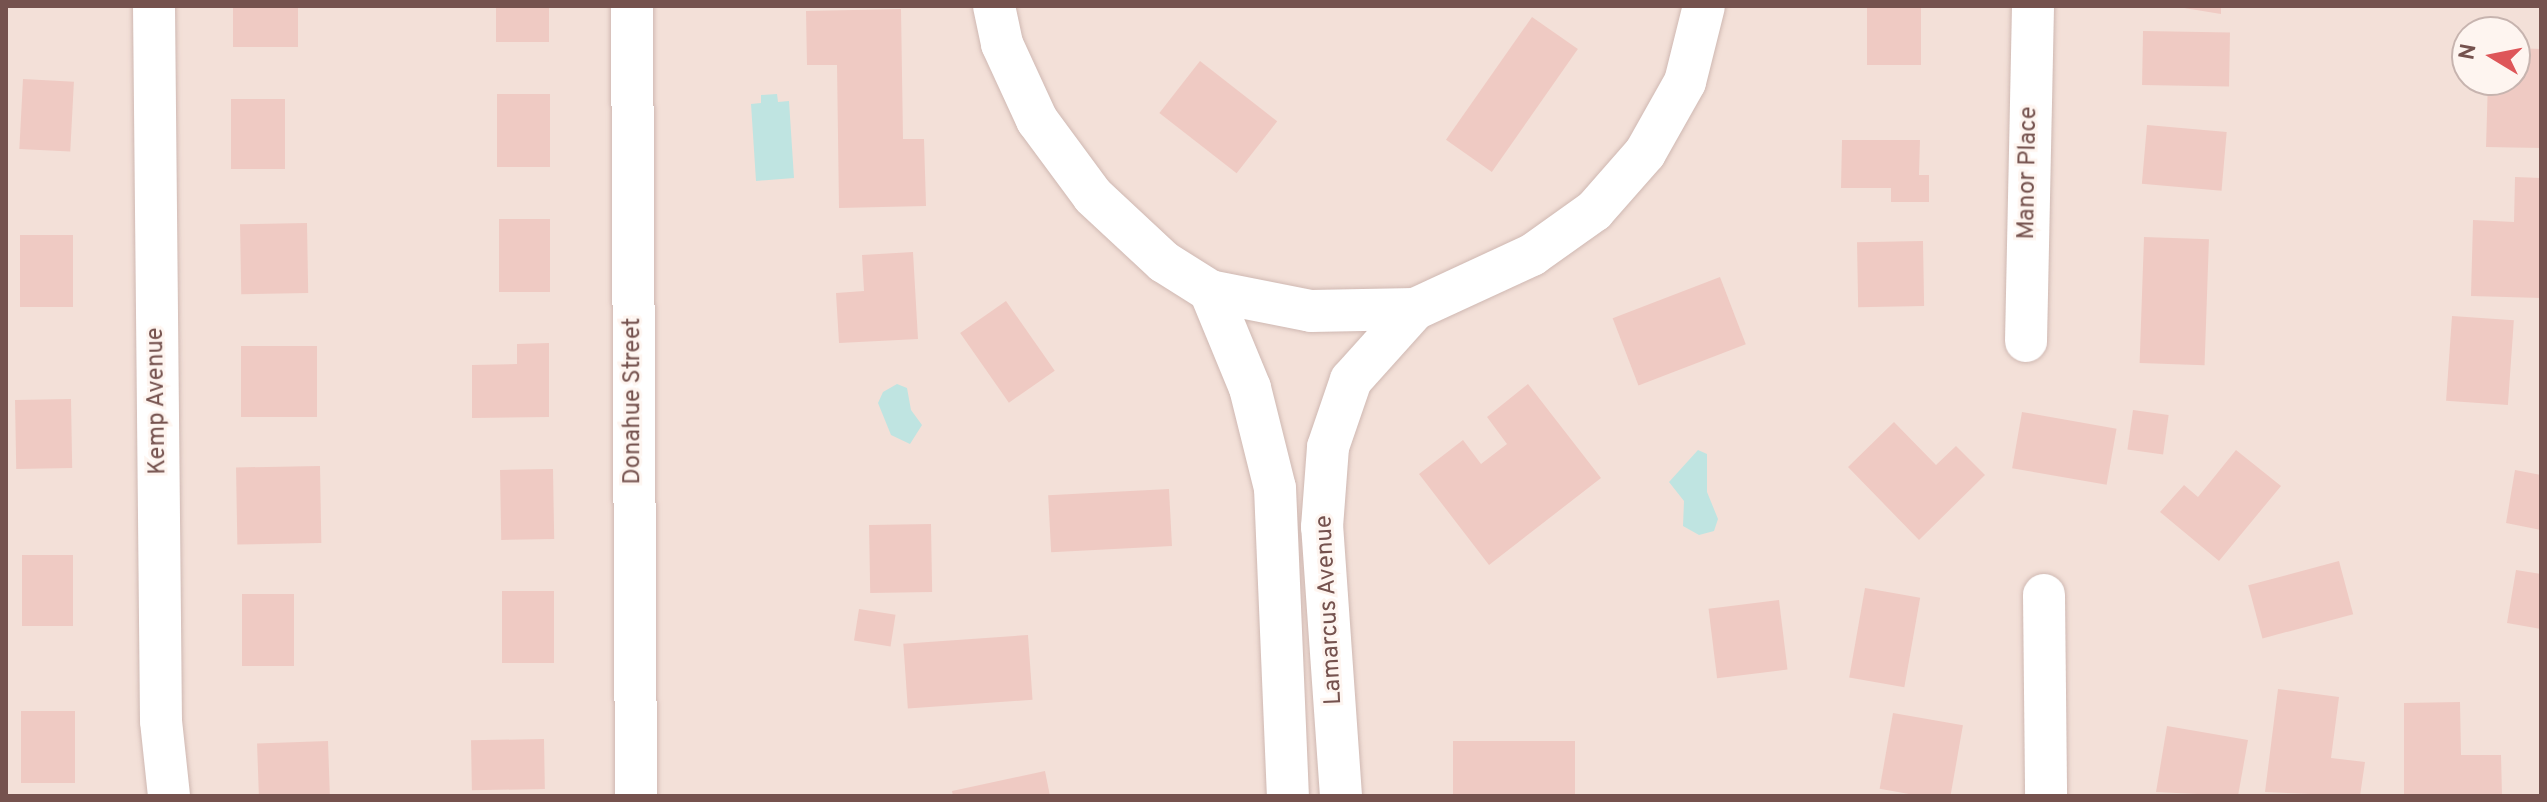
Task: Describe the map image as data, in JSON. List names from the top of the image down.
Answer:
{
  "streets": {
    "street": [
      "Manor Place",
      "Kemp Avenue",
      "Donahue Street",
      "Lamarcus Avenue"
    ]
  },
  "north": "left"
}
